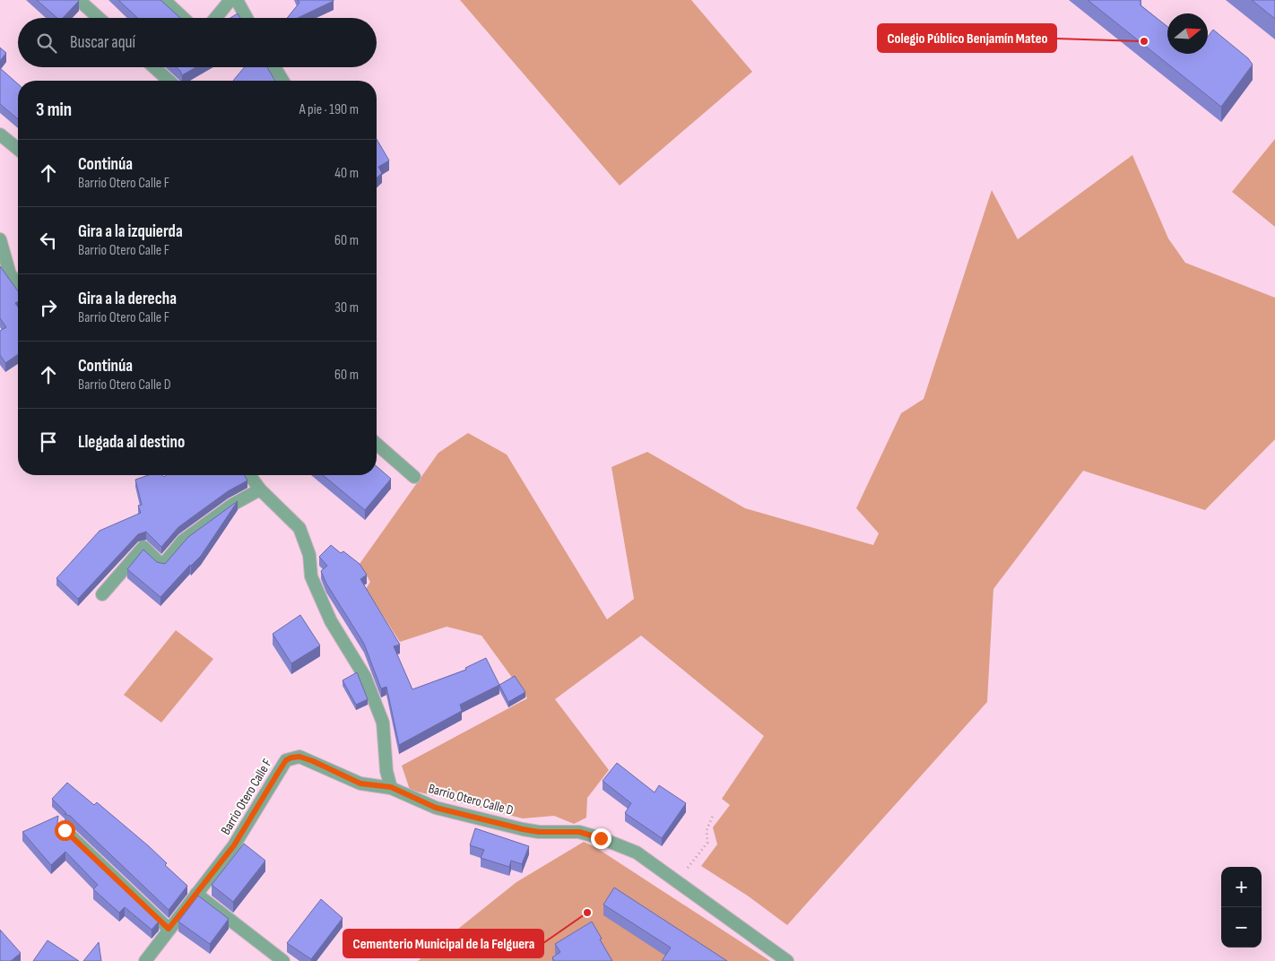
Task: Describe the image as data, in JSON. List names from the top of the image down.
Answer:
{
  "streets": {
    "street": ["Barrio Otero Calle F", "Barrio Otero Calle D"]
  },
  "crossings": [
    ["Barrio Otero Calle F", "Barrio Otero Calle D"]
  ],
  "places": ["Colegio Público Benjamín Mateo", "Cementerio Municipal de la Felguera"],
  "north": "right",
  "page": {
    "search": "Buscar aquí",
    "heading": ["3 min", "A pie · 190 m"],
    "list": [
      ["Continúa", "Barrio Otero Calle F", "40 m"],
      ["Gira a la izquierda", "Barrio Otero Calle F", "60 m"],
      ["Gira a la derecha", "Barrio Otero Calle F", "30 m"],
      ["Continúa", "Barrio Otero Calle D", "60 m"],
      "Llegada al destino"
    ],
    "map_buttons": ["+", "−"]
  }
}
